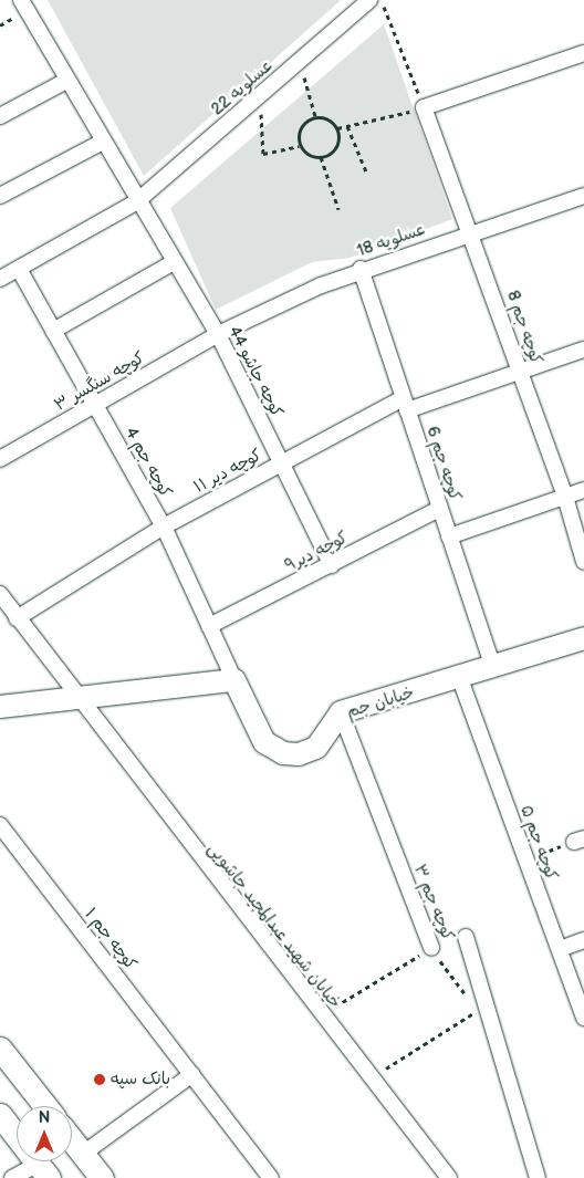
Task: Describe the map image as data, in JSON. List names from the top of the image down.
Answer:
{
  "streets": {
    "street": [
      "عسلویه 22",
      "عسلویه 18",
      "کوچه جم 8",
      "کوچه جاشو 44",
      "کوچه سنگسر ۳",
      "کوچه جم 4",
      "کوچه جم 6",
      "کوچه دیر ۱۱",
      "کوچه دیر۹",
      "خیابان جم",
      "کوچه جم ۵",
      "کوچه جم ۳",
      "خیابان شهید عبدالمجید جاشویی",
      "کوچه جم ۱"
    ]
  },
  "crossings": [
    ["عسلویه 22", "کوچه جاشو 44"],
    ["عسلویه 22", "کوچه جم 4"],
    ["عسلویه 18", "کوچه جم 8"],
    ["عسلویه 18", "کوچه جاشو 44"],
    ["عسلویه 18", "کوچه سنگسر ۳"],
    ["عسلویه 18", "کوچه جم 6"],
    ["کوچه جم 8", "کوچه دیر ۱۱"],
    ["کوچه جاشو 44", "کوچه سنگسر ۳"],
    ["کوچه جاشو 44", "کوچه دیر ۱۱"],
    ["کوچه جاشو 44", "کوچه دیر۹"],
    ["کوچه سنگسر ۳", "کوچه جم 4"],
    ["کوچه جم 4", "کوچه دیر ۱۱"],
    ["کوچه جم 4", "کوچه دیر۹"],
    ["کوچه جم 4", "خیابان جم"],
    ["کوچه جم 6", "کوچه دیر ۱۱"],
    ["کوچه جم 6", "کوچه دیر۹"],
    ["کوچه جم 6", "خیابان جم"],
    ["کوچه دیر ۱۱", "خیابان شهید عبدالمجید جاشویی"],
    ["خیابان جم", "کوچه جم ۵"],
    ["خیابان جم", "کوچه جم ۳"],
    ["کوچه جم ۳", "خیابان شهید عبدالمجید جاشویی"]
  ],
  "places": ["بانک سپه"],
  "north": "top"
}
